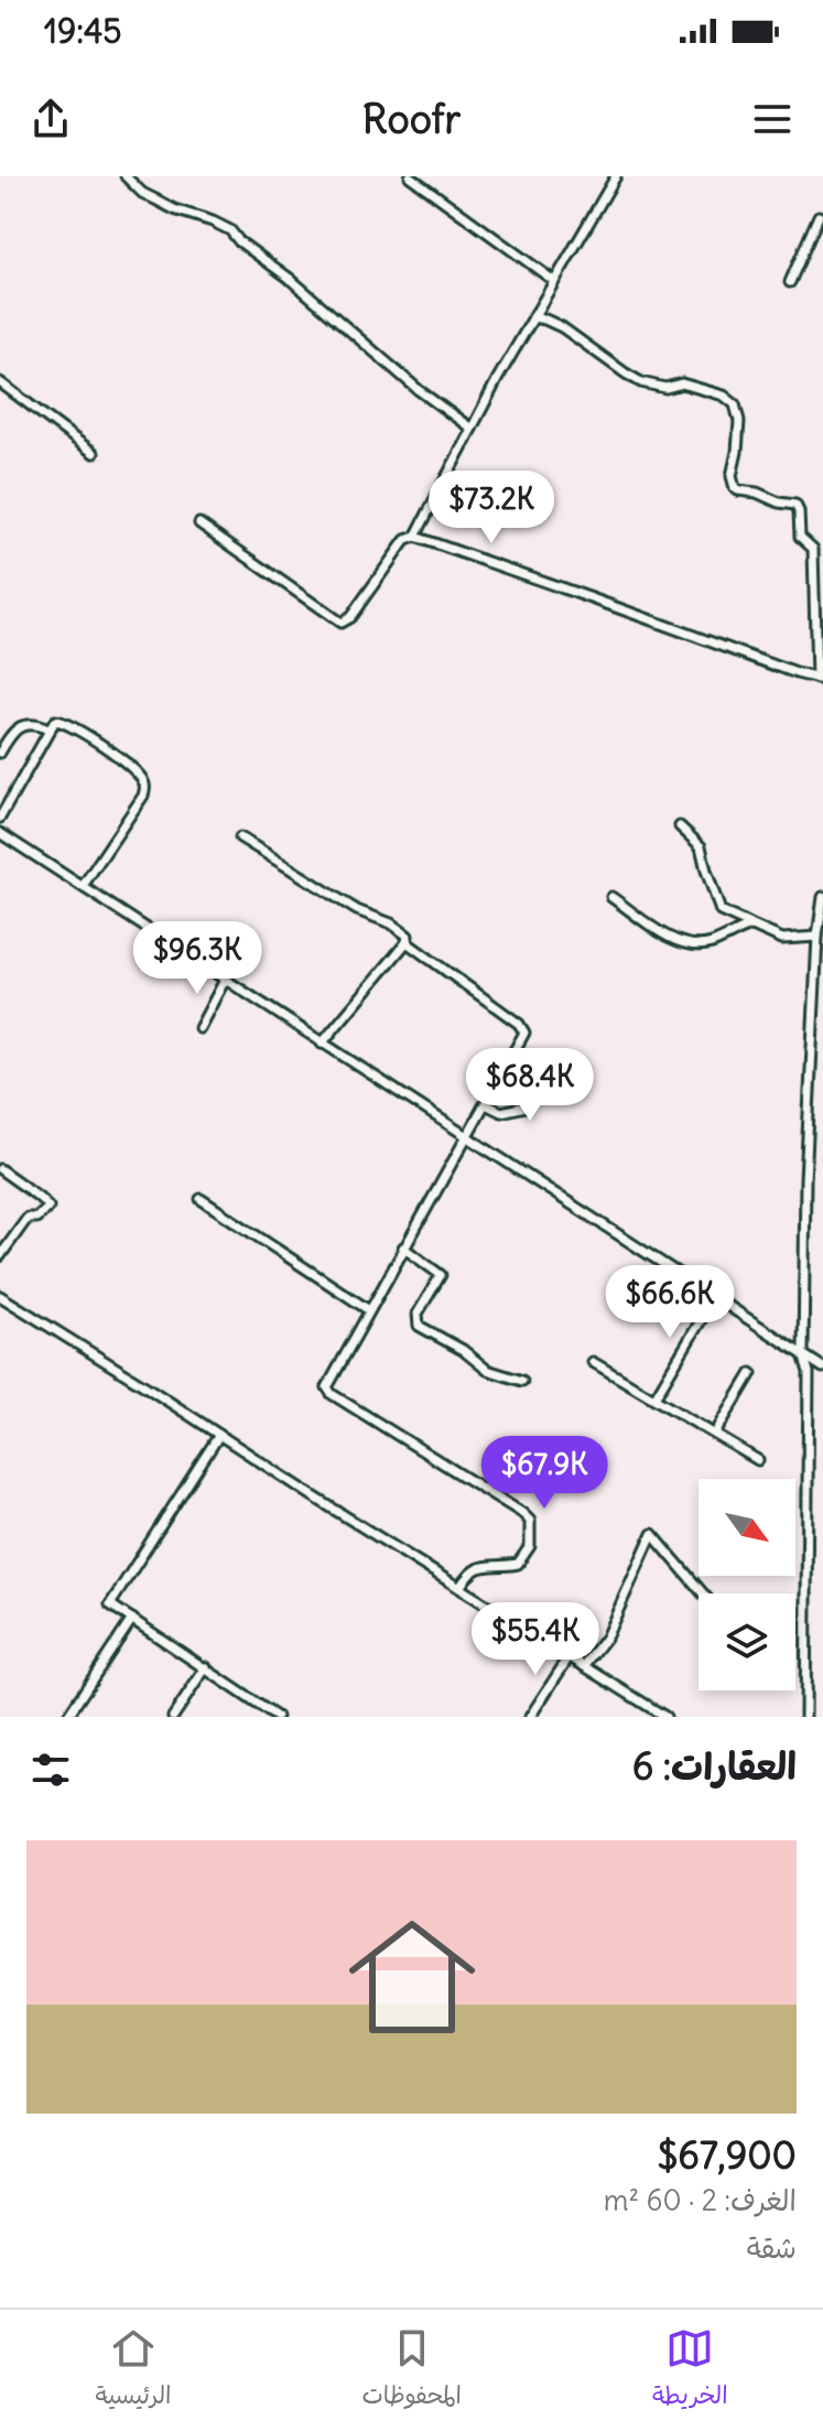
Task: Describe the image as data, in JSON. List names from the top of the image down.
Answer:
{
  "north": "bottom right",
  "page": {
    "status": "19:45",
    "header": "Roofr",
    "price": [
      "$73.2K",
      "$96.3K",
      "$68.4K",
      "$66.6K",
      "$67.9K",
      "$55.4K"
    ],
    "heading": "العقارات: 6",
    "list": [
      {
        "name": "$67,900",
        "note": "الغرف: 2 · 60 m² · شقة"
      }
    ],
    "tabs": ["الخريطة", "المحفوظات", "الرئيسية"]
  }
}
